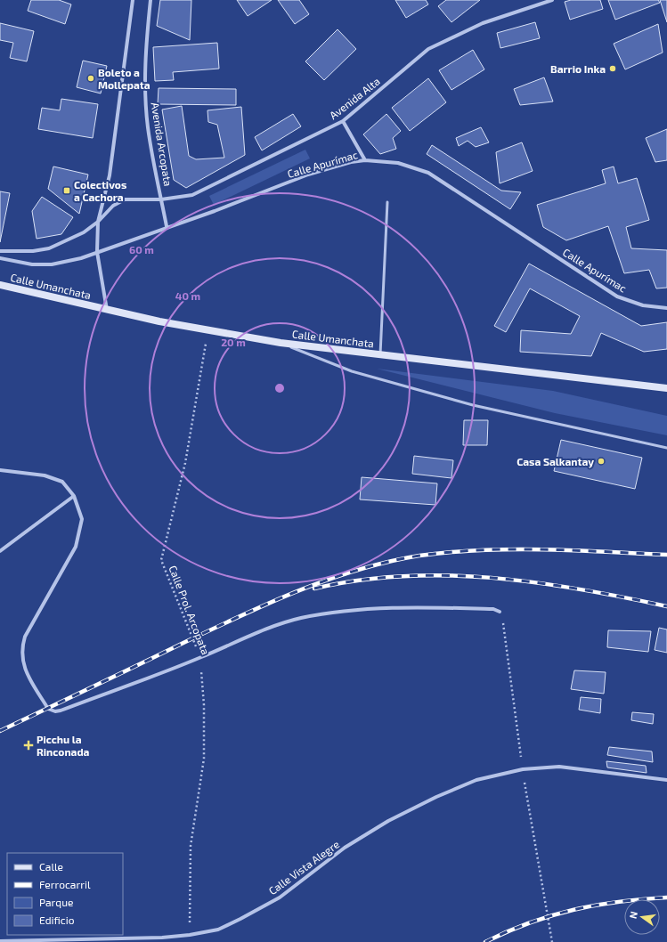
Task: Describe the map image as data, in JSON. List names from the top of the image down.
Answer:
{
  "streets": {
    "main road": ["Calle Umanchata"],
    "street": [
      "Avenida Alta",
      "Avenida Arcopata",
      "Calle Apurímac",
      "Calle Vista Alegre"
    ],
    "path": ["Calle Prol. Arcopata"]
  },
  "crossings": [
    ["Avenida Alta", "Avenida Arcopata"],
    ["Avenida Arcopata", "Calle Apurímac"],
    ["Calle Umanchata", "Calle Prol. Arcopata"],
    ["Calle Prol. Arcopata", "Calle Vista Alegre"]
  ],
  "places": {
    "other": ["Barrio Inka", "Boleto a Mollepata", "Casa Salkantay"],
    "transit": ["Colectivos a Cachora"],
    "health": ["Picchu la Rinconada"]
  },
  "legend": [
    "Calle",
    "Ferrocarril",
    "Parque",
    "Edificio"
  ],
  "north": "left",
  "rings": ["60 m", "40 m", "20 m"]
}
